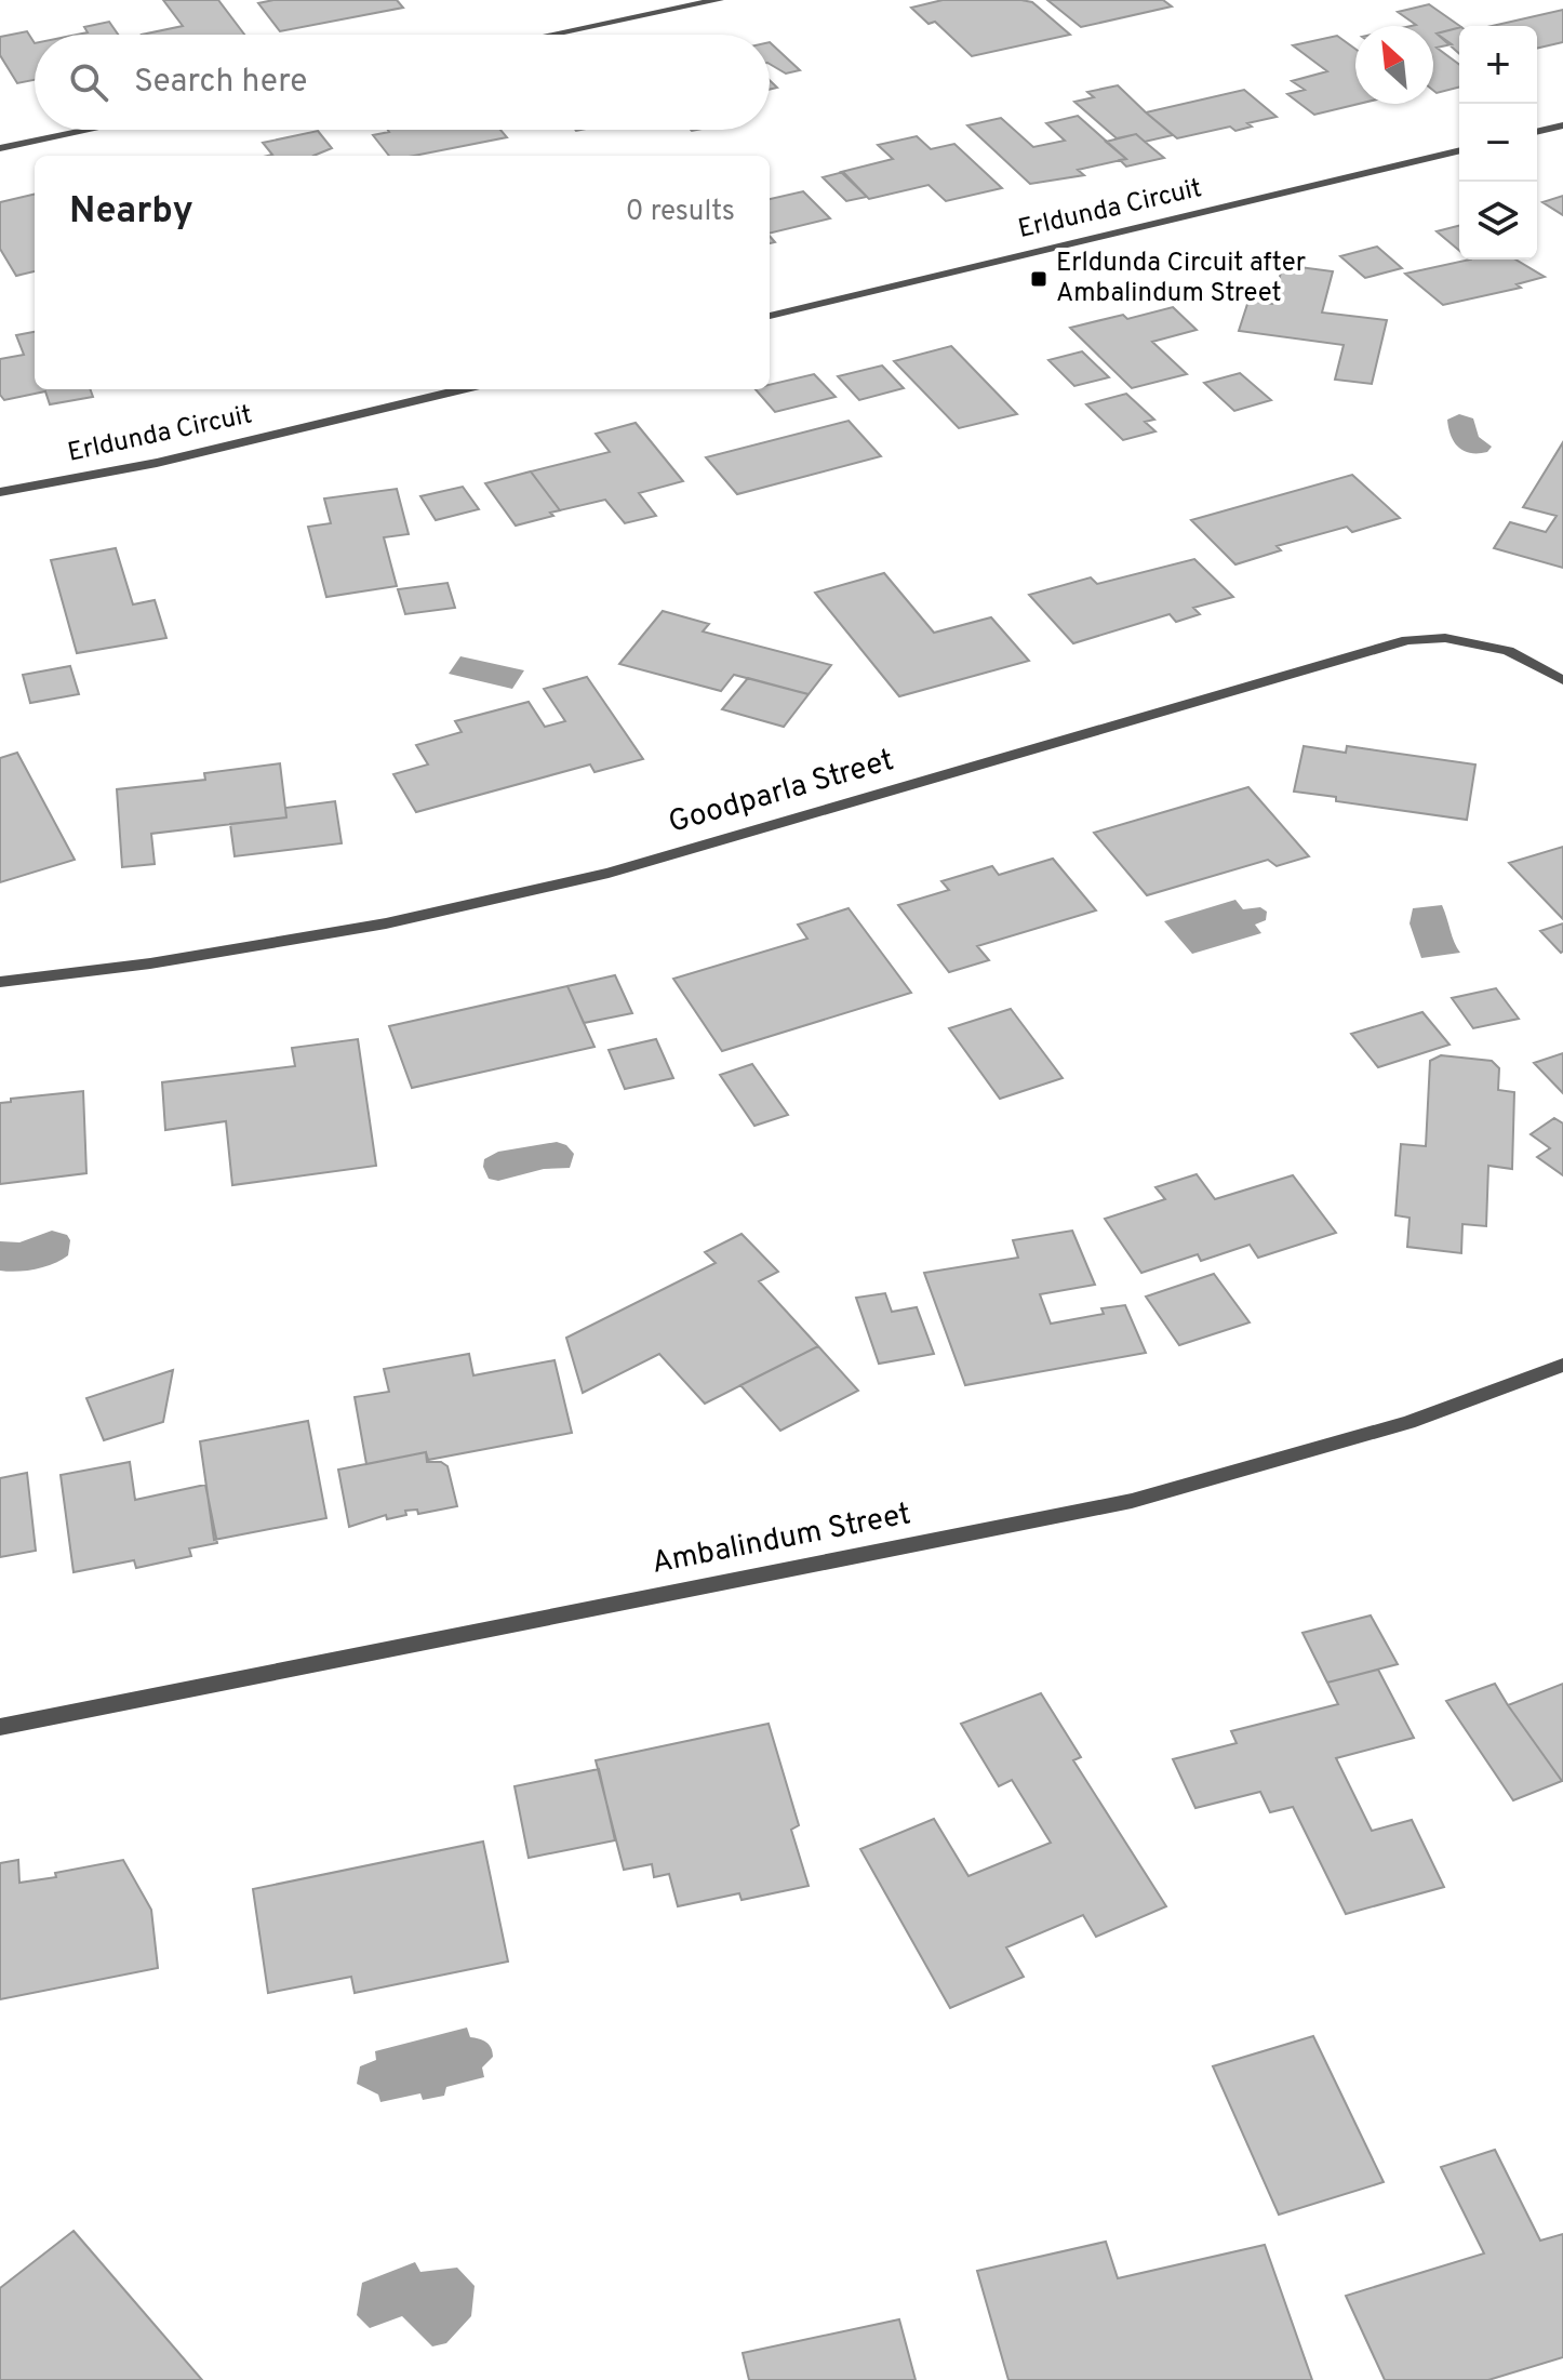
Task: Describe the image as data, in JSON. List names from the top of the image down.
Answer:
{
  "streets": {
    "street": ["Erldunda Circuit", "Goodparla Street", "Ambalindum Street"]
  },
  "places": {
    "transit": ["Erldunda Circuit after Ambalindum Street"]
  },
  "north": "top left",
  "page": {
    "map_buttons": ["+", "−"],
    "search": "Search here",
    "heading": ["Nearby", "0 results"]
  }
}
